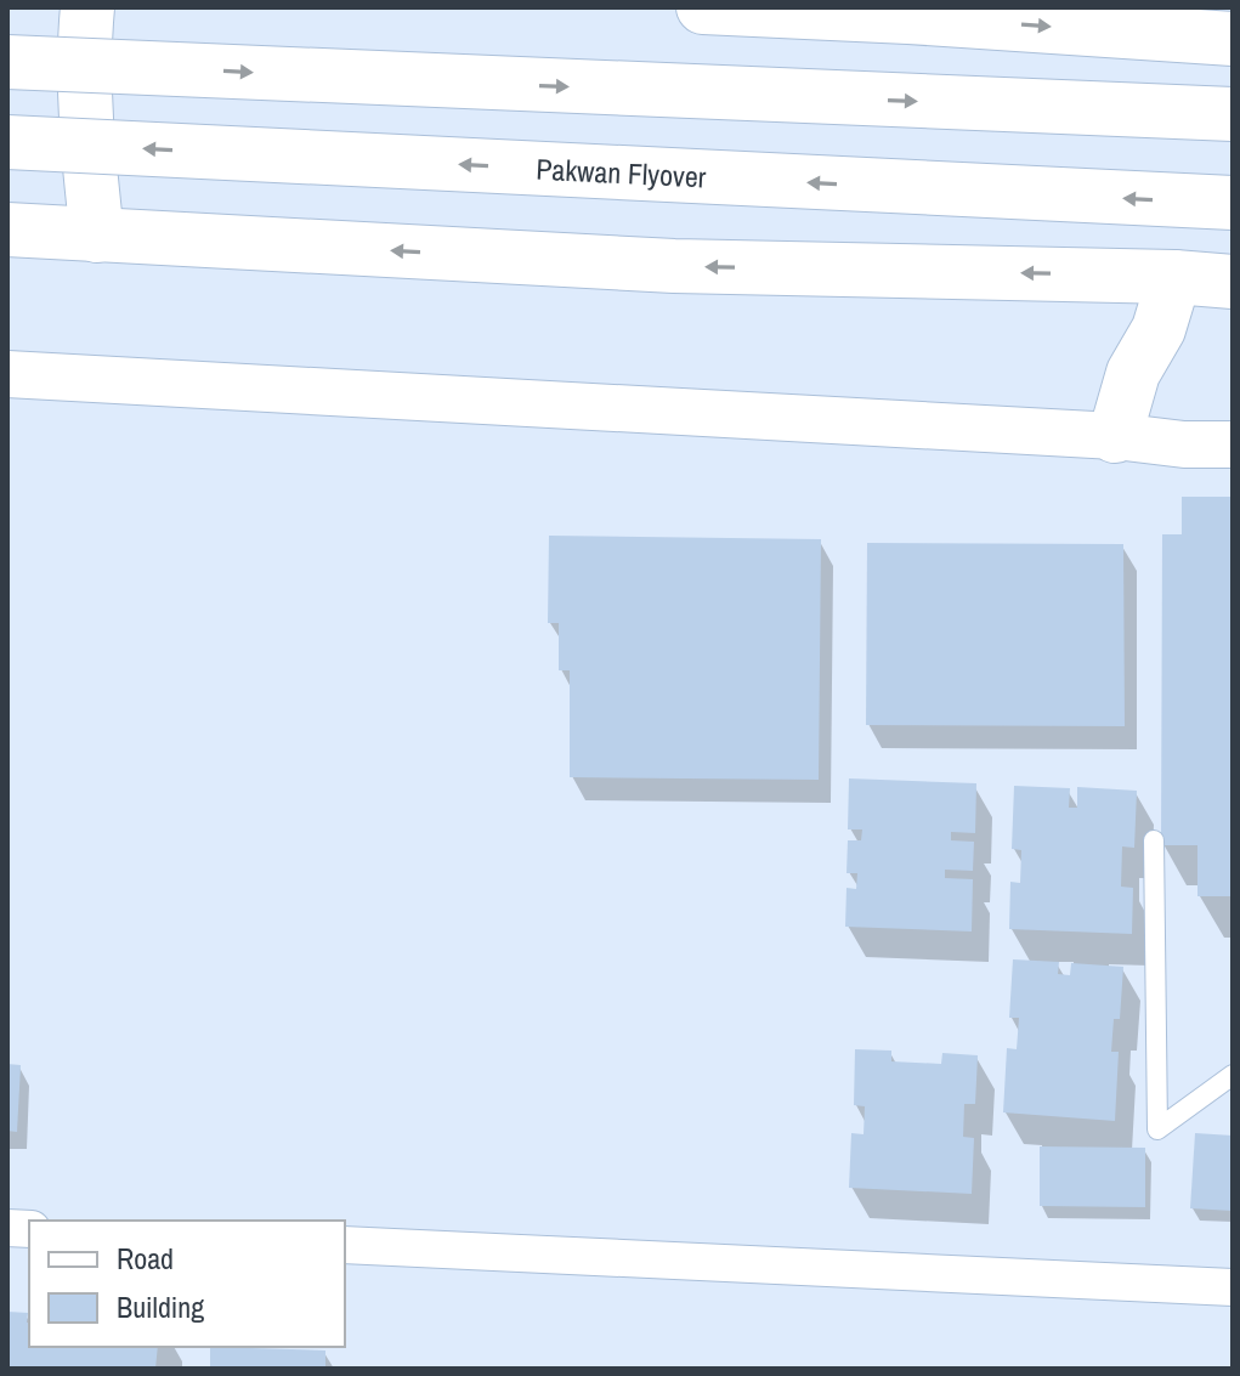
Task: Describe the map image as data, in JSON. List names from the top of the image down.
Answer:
{
  "streets": {
    "main road": ["Pakwan Flyover"]
  },
  "legend": ["Road", "Building"]
}
